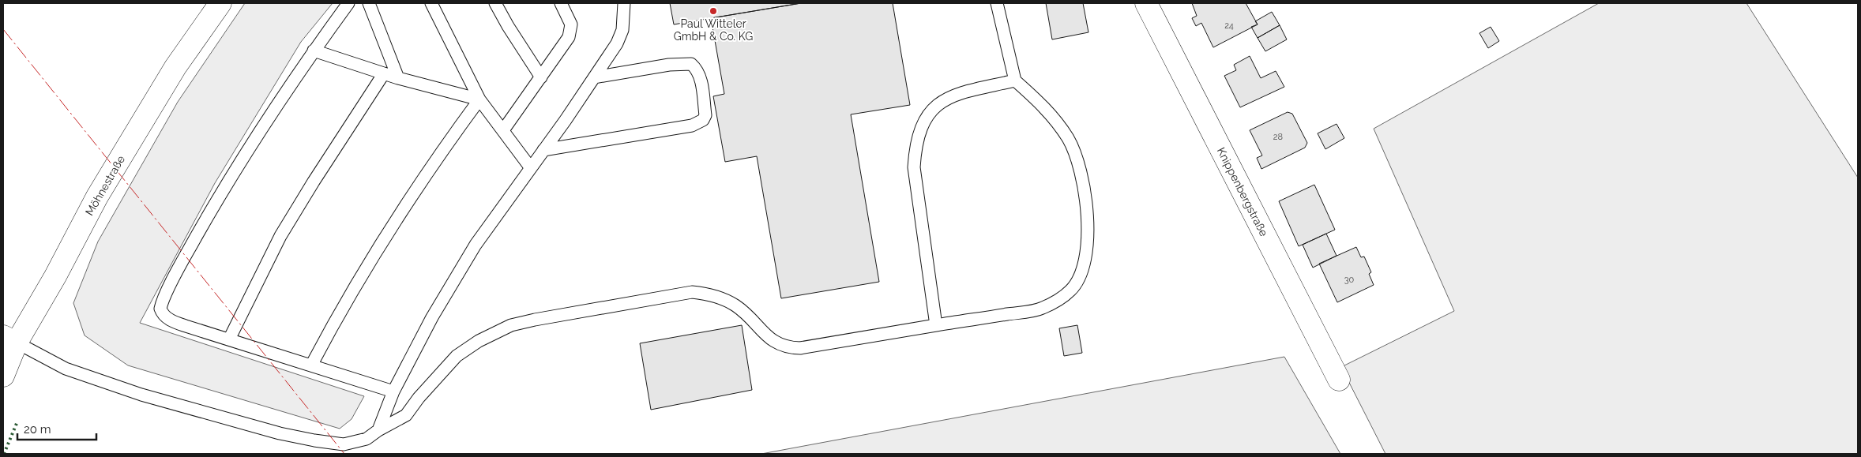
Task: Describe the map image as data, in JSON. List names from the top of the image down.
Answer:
{
  "streets": {
    "main road": ["Möhnestraße", "Knippenbergstraße"]
  },
  "places": ["Paul Witteler GmbH & Co. KG"],
  "house_numbers": ["24", "28", "30"],
  "scale_bar": "20 m"
}
